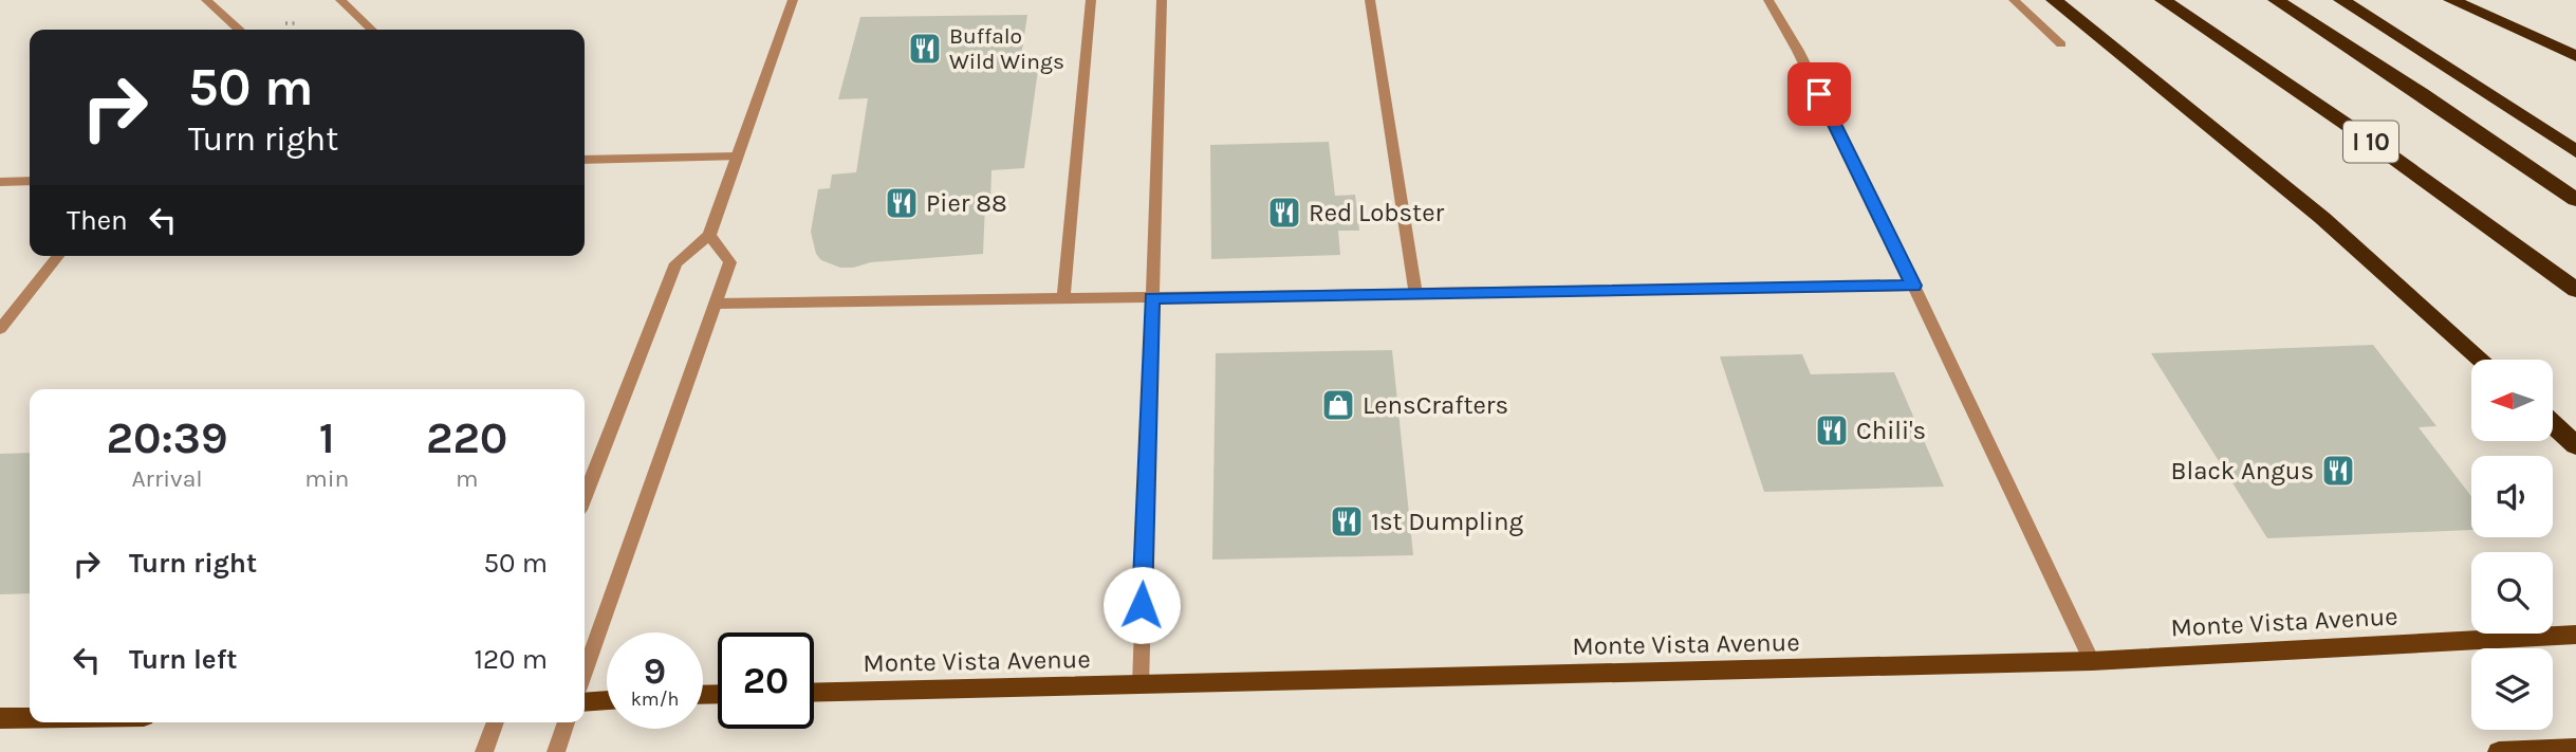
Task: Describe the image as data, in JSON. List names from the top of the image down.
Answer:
{
  "streets": {
    "highway": ["I 10"],
    "main road": ["Monte Vista Avenue"]
  },
  "places": {
    "restaurant": [
      "Buffalo Wild Wings",
      "Pier 88",
      "Red Lobster",
      "Chili's",
      "Black Angus",
      "1st Dumpling"
    ],
    "shop": ["LensCrafters"]
  },
  "north": "left",
  "page": {
    "turn": ["50 m", "Turn right"],
    "then": "Then",
    "eta": [
      "20:39",
      "Arrival",
      "1",
      "min",
      "220",
      "m"
    ],
    "list": [
      {
        "name": "Turn right",
        "value": "50 m"
      },
      {
        "name": "Turn left",
        "value": "120 m"
      }
    ],
    "speed": "9 km/h",
    "limit": "20"
  }
}
